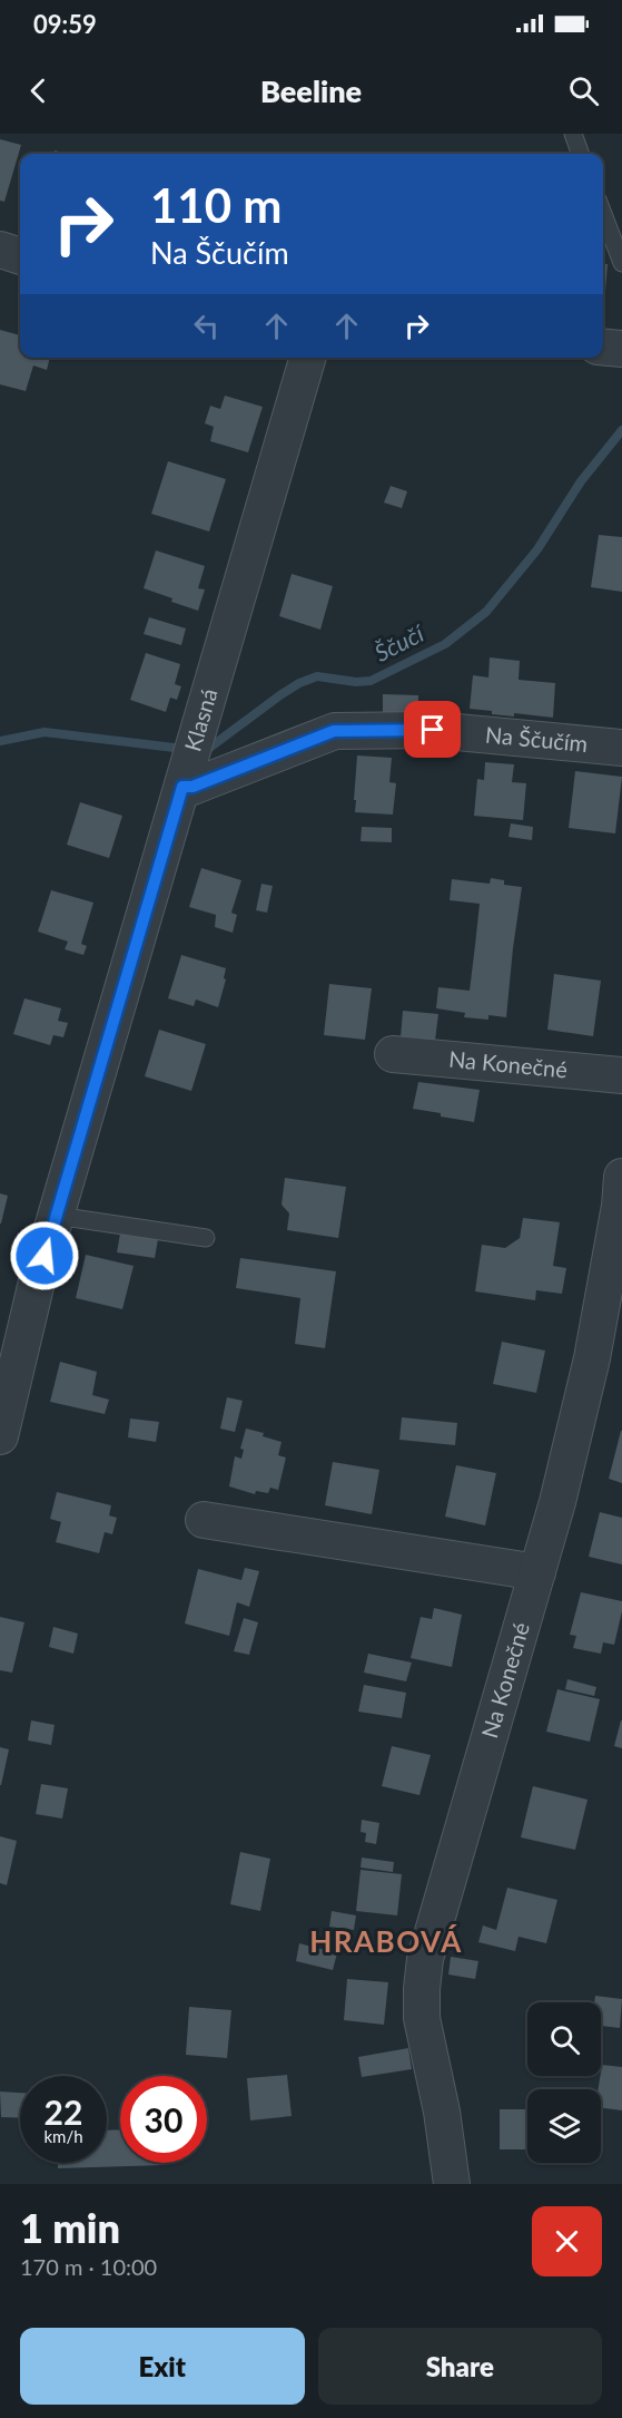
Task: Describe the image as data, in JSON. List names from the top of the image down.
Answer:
{
  "streets": {
    "street": ["Klasná", "Na Ščučím", "Na Konečné"]
  },
  "crossings": [
    ["Klasná", "Na Ščučím"]
  ],
  "districts": ["HRABOVÁ"],
  "water": ["Ščučí"],
  "page": {
    "status": "09:59",
    "header": "Beeline",
    "turn": ["110 m", "Na Ščučím"],
    "speed": "22 km/h",
    "limit": "30",
    "heading": ["1 min", "170 m · 10:00"],
    "buttons": ["Exit", "Share"]
  }
}
